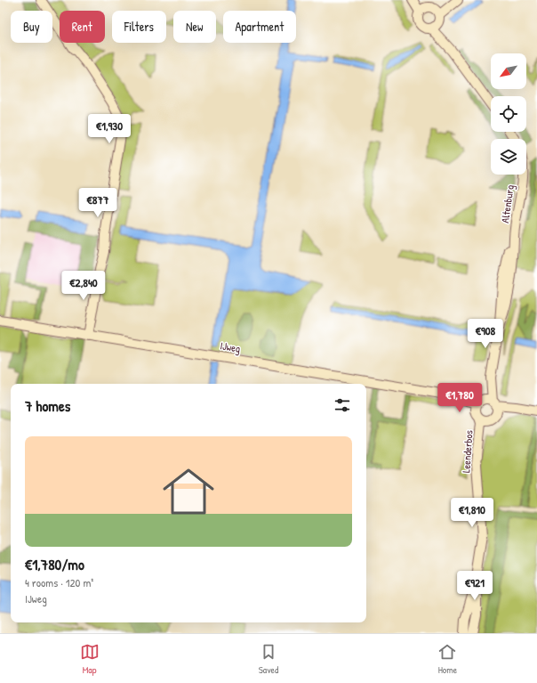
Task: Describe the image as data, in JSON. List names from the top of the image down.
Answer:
{
  "streets": {
    "street": ["Altenburg", "IJweg", "Leenderbos"]
  },
  "crossings": [
    ["Altenburg", "IJweg"],
    ["Altenburg", "Leenderbos"],
    ["IJweg", "Leenderbos"]
  ],
  "north": "bottom left",
  "page": {
    "chip": [
      "Buy",
      "Rent",
      "Filters",
      "New",
      "Apartment"
    ],
    "price": [
      "€1,930",
      "€877",
      "€2,840",
      "€908",
      "€1,780",
      "€1,810",
      "€921"
    ],
    "heading": "7 homes",
    "list": [
      {
        "name": "€1,780/mo",
        "note": "4 rooms · 120 m² · IJweg"
      }
    ],
    "tabs": ["Map", "Saved", "Home"]
  }
}
